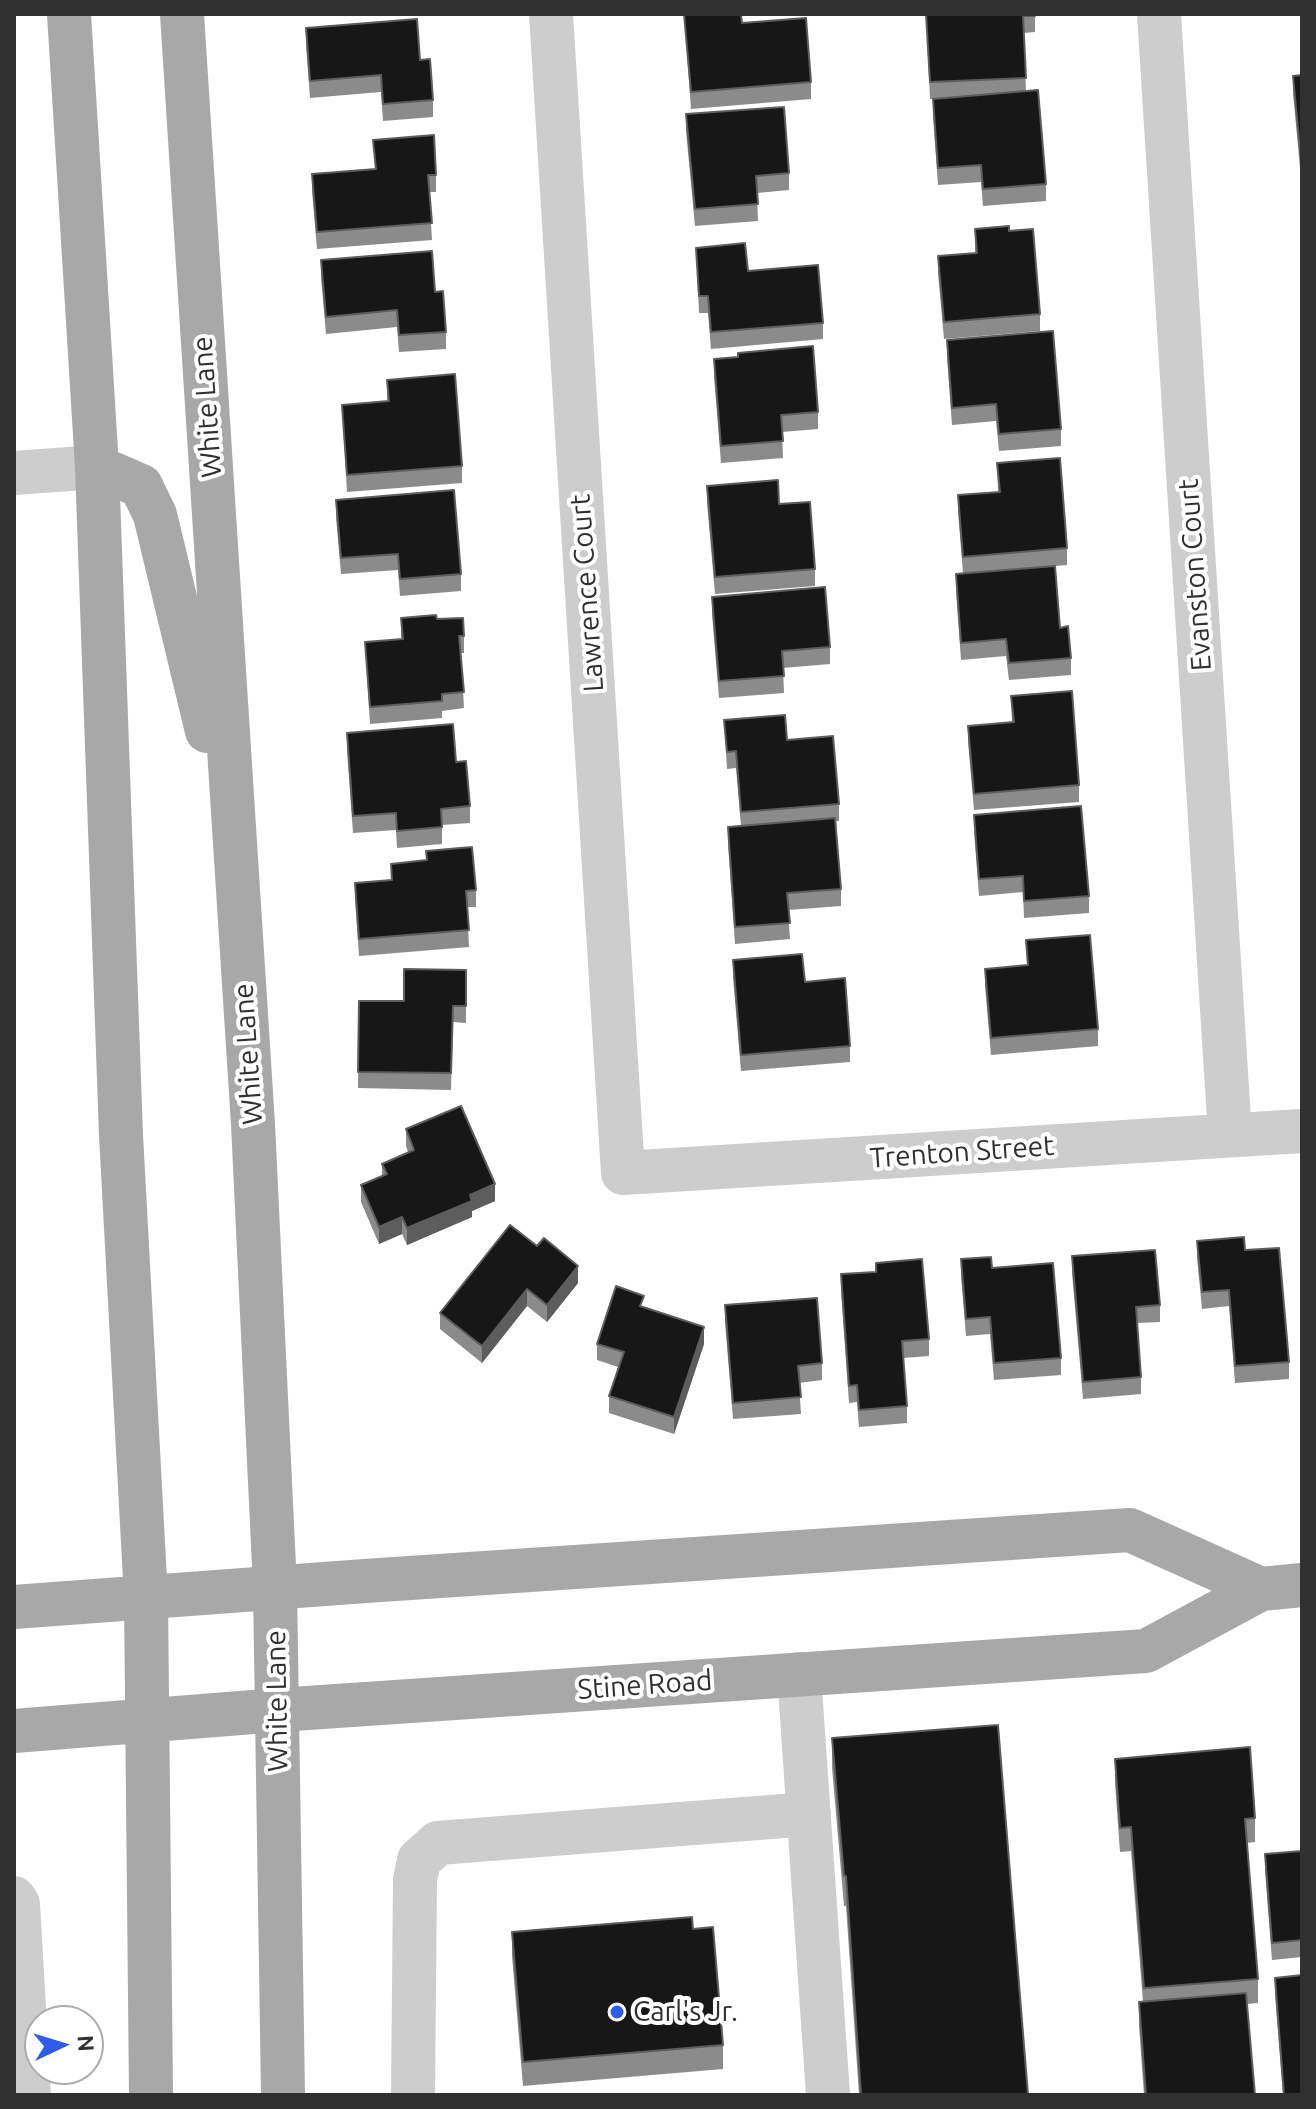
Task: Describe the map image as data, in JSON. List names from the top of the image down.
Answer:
{
  "streets": {
    "main road": ["White Lane", "Stine Road"],
    "street": ["Evanston Court", "Lawrence Court", "Trenton Street"]
  },
  "crossings": [
    ["White Lane", "Stine Road"],
    ["Evanston Court", "Trenton Street"],
    ["Lawrence Court", "Trenton Street"]
  ],
  "places": ["Carl's Jr."],
  "north": "right"
}
